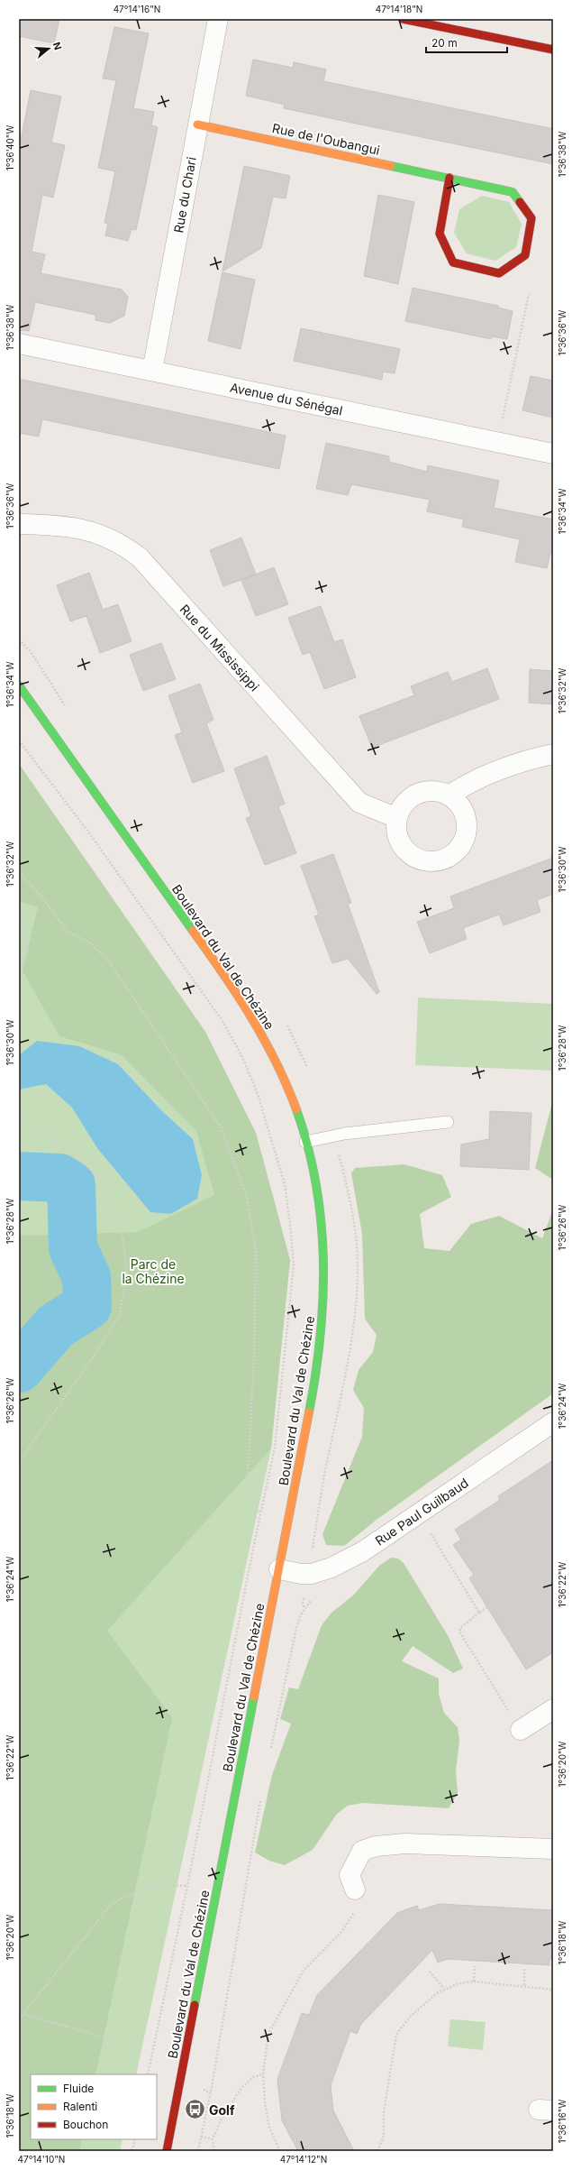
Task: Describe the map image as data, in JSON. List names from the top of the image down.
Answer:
{
  "streets": {
    "street": [
      "Rue de l'Oubangui",
      "Rue du Chari",
      "Avenue du Sénégal",
      "Rue du Mississippi",
      "Boulevard du Val de Chézine",
      "Rue Paul Guilbaud"
    ]
  },
  "crossings": [
    ["Rue de l'Oubangui", "Rue du Chari"],
    ["Rue du Chari", "Avenue du Sénégal"],
    ["Boulevard du Val de Chézine", "Rue Paul Guilbaud"]
  ],
  "parks": ["Parc de la Chézine"],
  "places": {
    "bus stop": ["Golf"]
  },
  "legend": ["Fluide", "Ralenti", "Bouchon"],
  "scale_bar": "20 m",
  "north": "right",
  "coordinates": [
    "47°14'16\"N",
    "47°14'18\"N",
    "1°36'40\"W",
    "1°36'38\"W",
    "1°36'36\"W",
    "1°36'34\"W",
    "1°36'32\"W",
    "1°36'30\"W",
    "1°36'28\"W",
    "1°36'26\"W",
    "1°36'24\"W",
    "1°36'22\"W",
    "1°36'20\"W",
    "1°36'18\"W",
    "1°36'16\"W",
    "47°14'10\"N",
    "47°14'12\"N"
  ]
}
